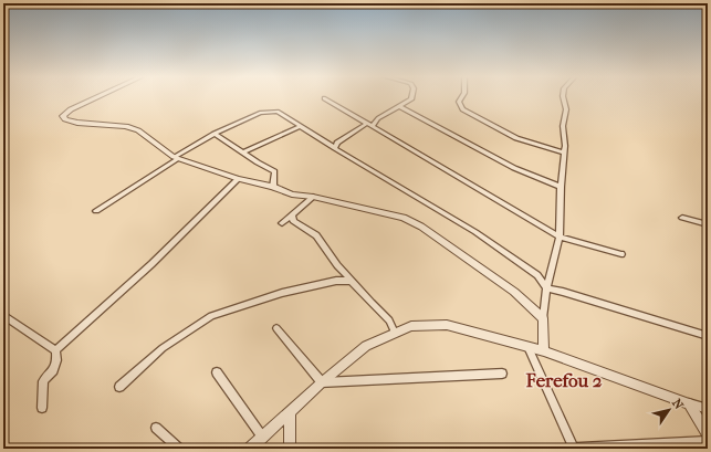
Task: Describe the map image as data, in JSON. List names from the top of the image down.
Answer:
{
  "districts": ["Ferefou 2"],
  "north": "top right"
}
